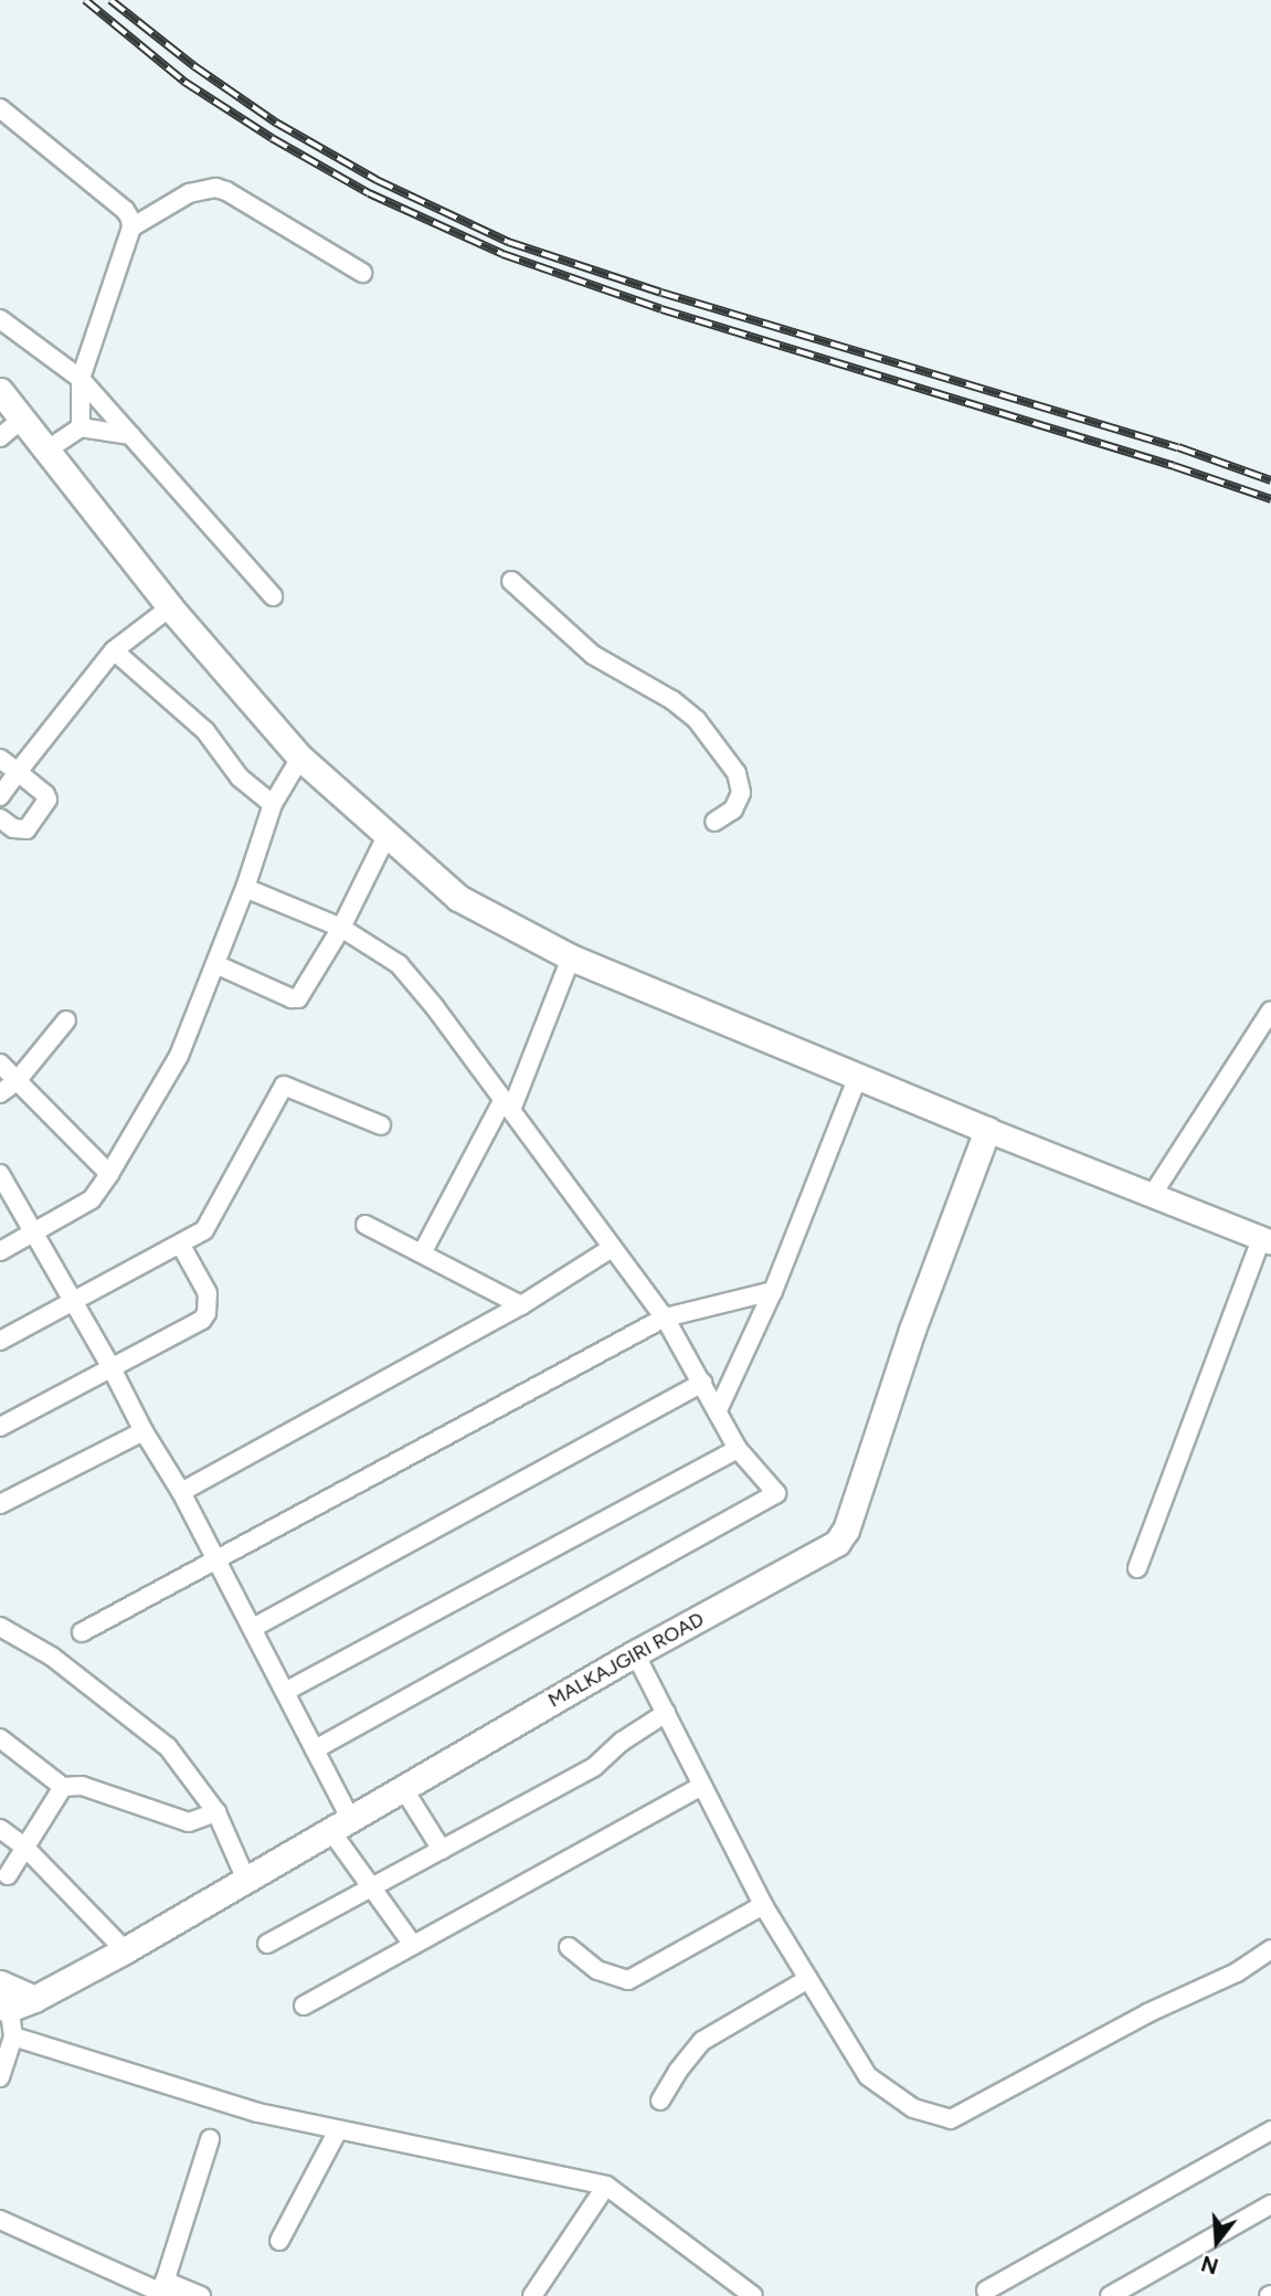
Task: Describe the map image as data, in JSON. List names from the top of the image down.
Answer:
{
  "streets": {
    "main road": ["MALKAJGIRI ROAD"]
  },
  "north": "bottom"
}
